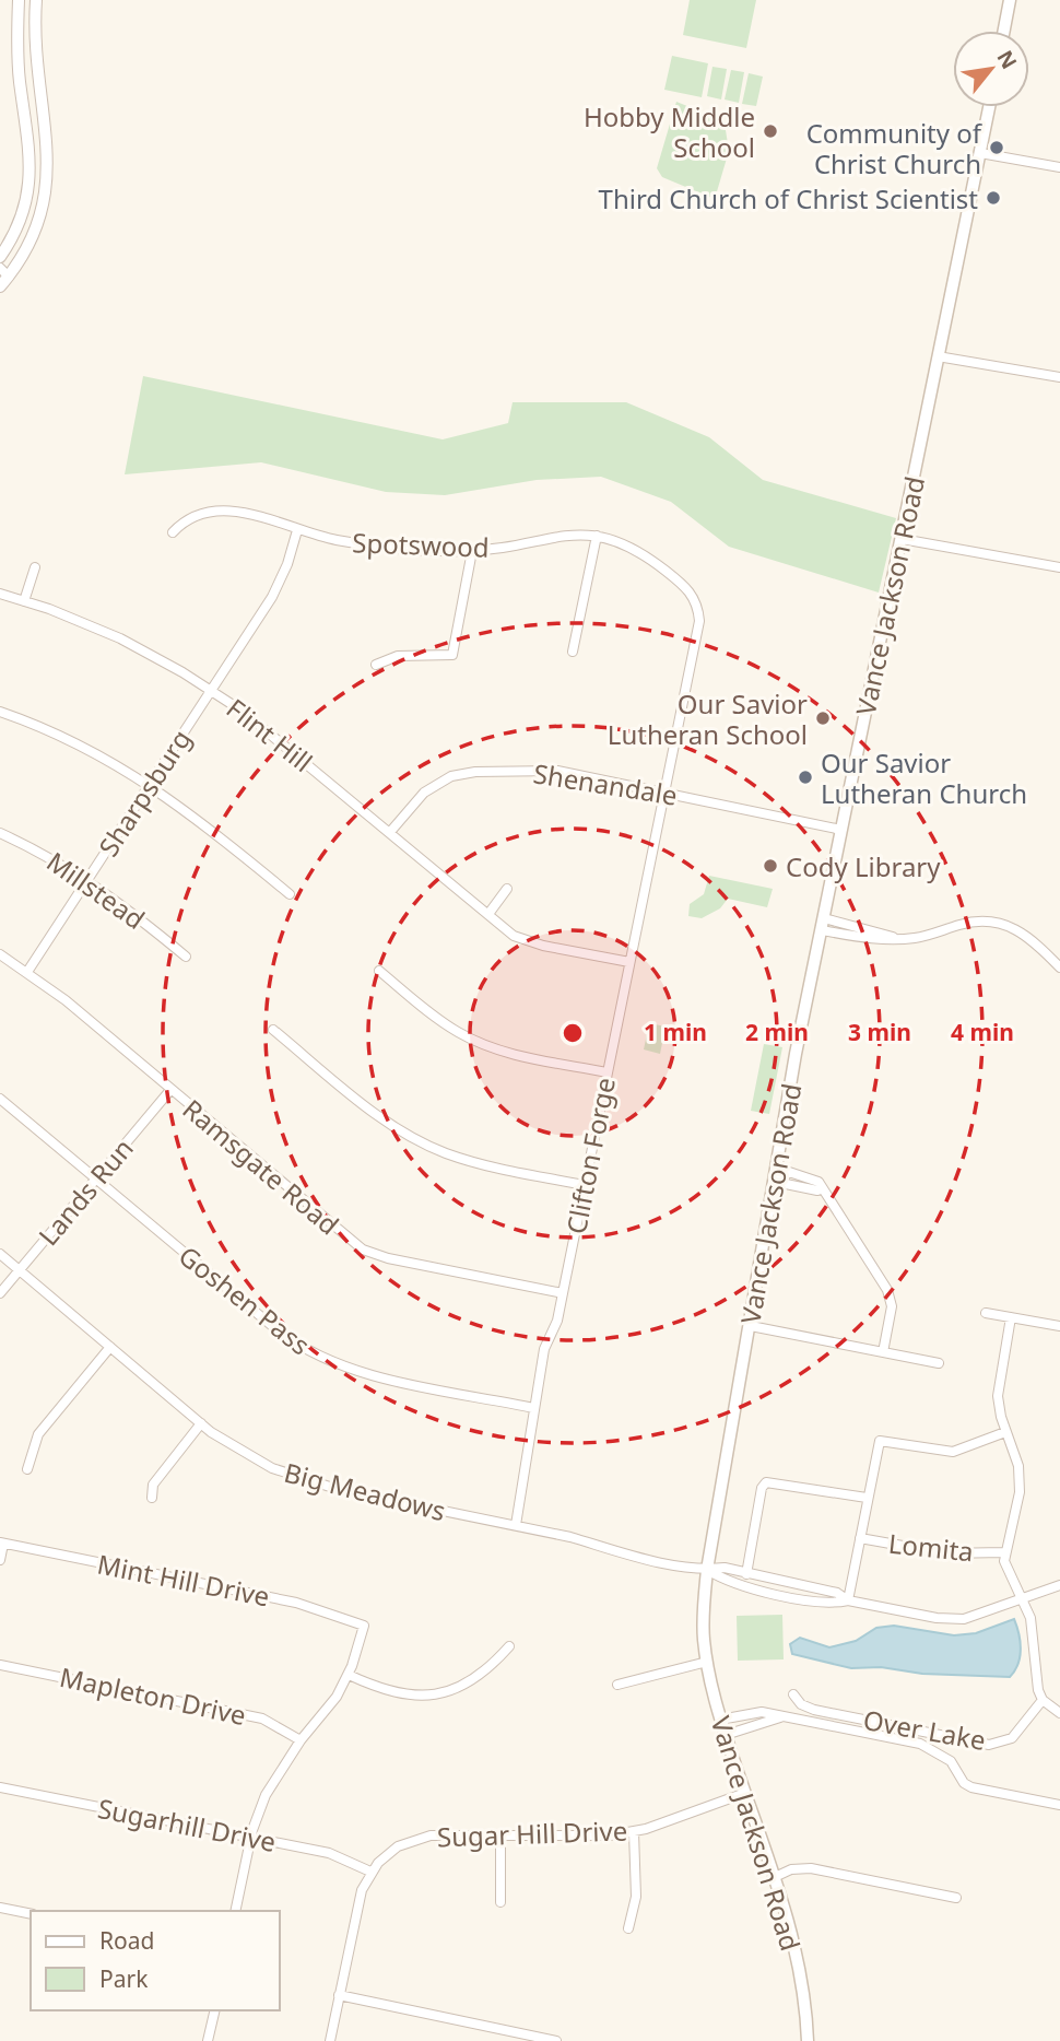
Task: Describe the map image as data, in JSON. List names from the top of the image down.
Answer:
{
  "streets": {
    "main road": ["Vance Jackson Road"],
    "street": [
      "Spotswood",
      "Flint Hill",
      "Shenandale",
      "Sharpsburg",
      "Millstead",
      "Clifton Forge",
      "Ramsgate Road",
      "Lands Run",
      "Goshen Pass",
      "Big Meadows",
      "Lomita",
      "Mint Hill Drive",
      "Mapleton Drive",
      "Over Lake",
      "Sugarhill Drive",
      "Sugar Hill Drive"
    ]
  },
  "crossings": [
    ["Spotswood", "Sharpsburg"],
    ["Spotswood", "Clifton Forge"],
    ["Vance Jackson Road", "Shenandale"],
    ["Vance Jackson Road", "Big Meadows"],
    ["Vance Jackson Road", "Sugar Hill Drive"],
    ["Flint Hill", "Shenandale"],
    ["Flint Hill", "Sharpsburg"],
    ["Flint Hill", "Clifton Forge"],
    ["Shenandale", "Clifton Forge"],
    ["Sharpsburg", "Millstead"],
    ["Sharpsburg", "Ramsgate Road"],
    ["Clifton Forge", "Ramsgate Road"],
    ["Clifton Forge", "Goshen Pass"],
    ["Clifton Forge", "Big Meadows"],
    ["Ramsgate Road", "Lands Run"],
    ["Lands Run", "Goshen Pass"],
    ["Lands Run", "Big Meadows"],
    ["Big Meadows", "Lomita"],
    ["Sugarhill Drive", "Sugar Hill Drive"]
  ],
  "places": [
    "Hobby Middle School",
    "Community of Christ Church",
    "Third Church of Christ Scientist",
    "Our Savior Lutheran School",
    "Our Savior Lutheran Church",
    "Cody Library"
  ],
  "legend": ["Road", "Park"],
  "north": "top right",
  "rings": [
    "1 min",
    "2 min",
    "3 min",
    "4 min"
  ]
}
